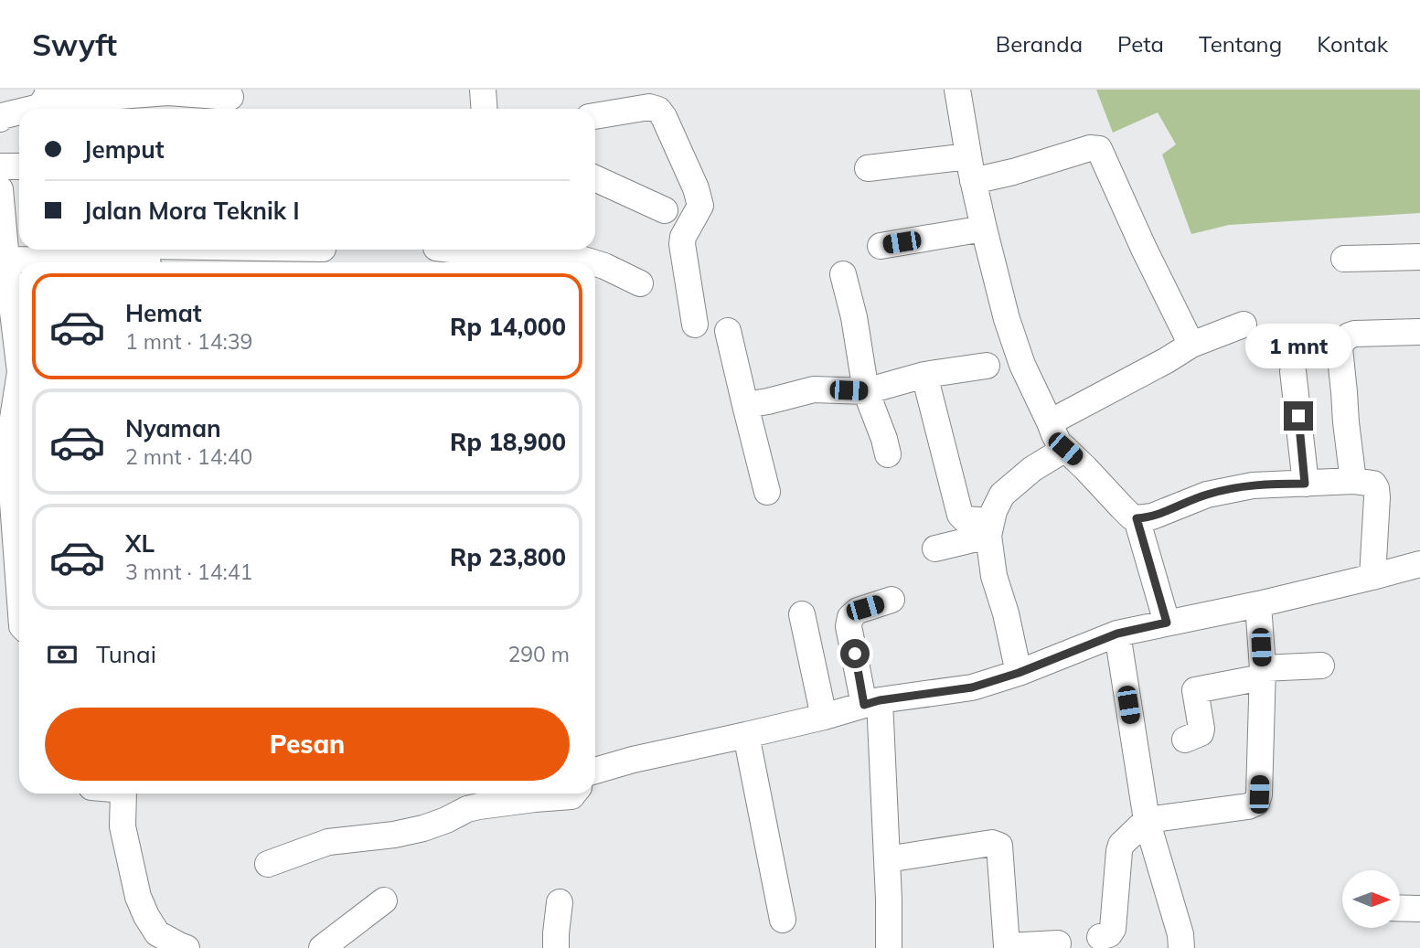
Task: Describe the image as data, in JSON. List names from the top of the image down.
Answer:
{
  "north": "right",
  "page": {
    "header": "Swyft",
    "nav": [
      "Beranda",
      "Peta",
      "Tentang",
      "Kontak"
    ],
    "banner": ["Jemput", "Jalan Mora Teknik I"],
    "list": [
      {
        "name": "Hemat",
        "note": "1 mnt · 14:39",
        "value": "Rp 14,000"
      },
      {
        "name": "Nyaman",
        "note": "2 mnt · 14:40",
        "value": "Rp 18,900"
      },
      {
        "name": "XL",
        "note": "3 mnt · 14:41",
        "value": "Rp 23,800"
      }
    ],
    "bubble": "1 mnt",
    "pay": ["Tunai", "290 m"],
    "buttons": "Pesan"
  }
}
